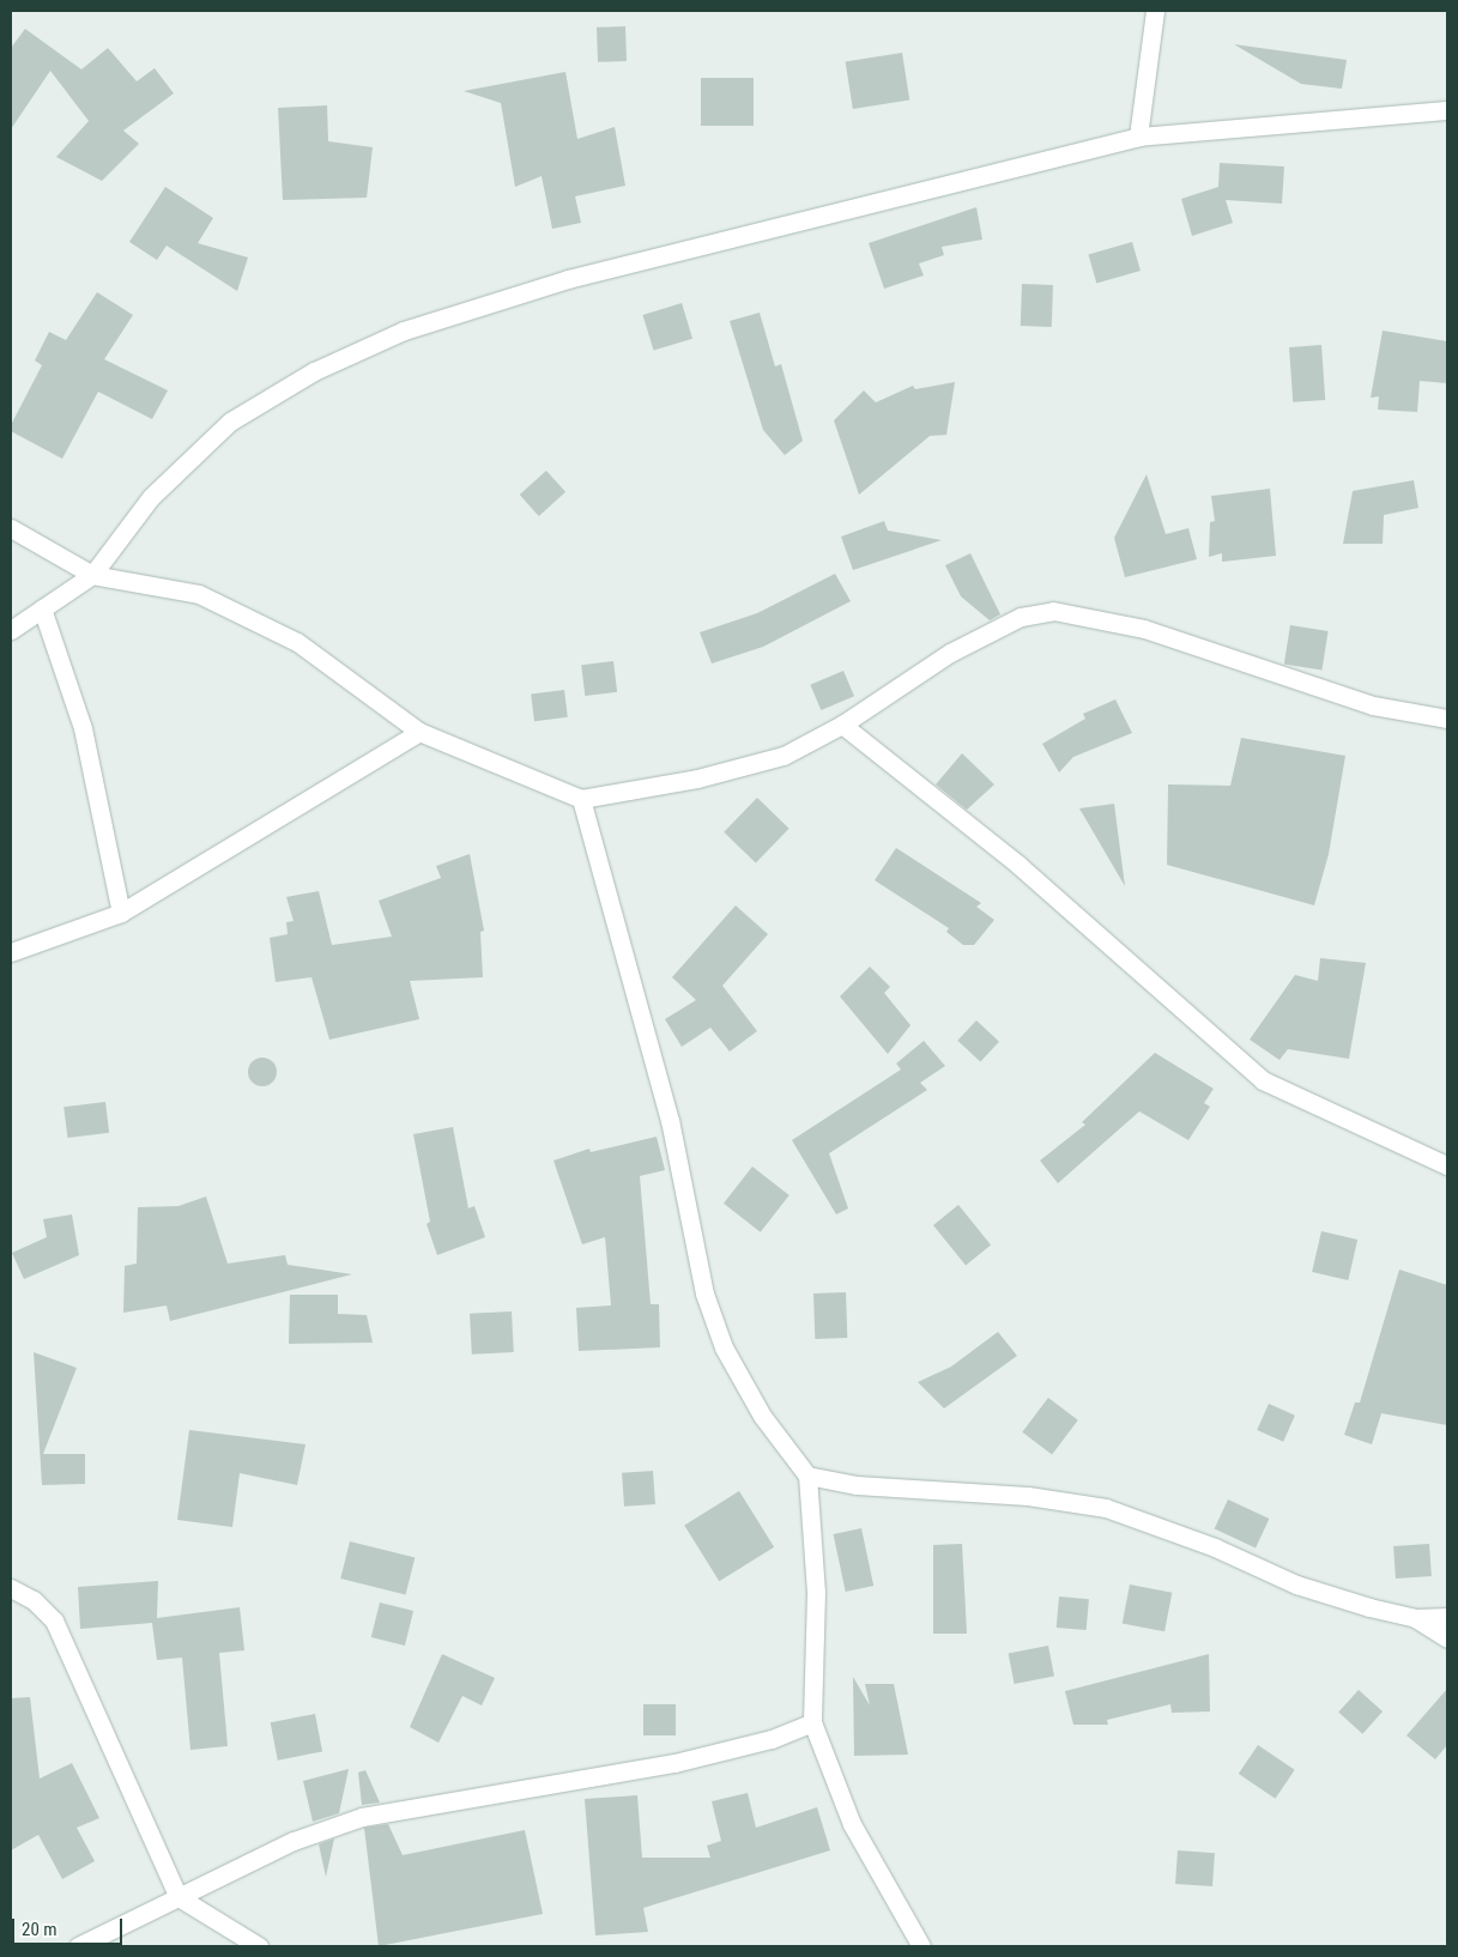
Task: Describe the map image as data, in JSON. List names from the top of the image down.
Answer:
{
  "scale_bar": "20 m"
}
